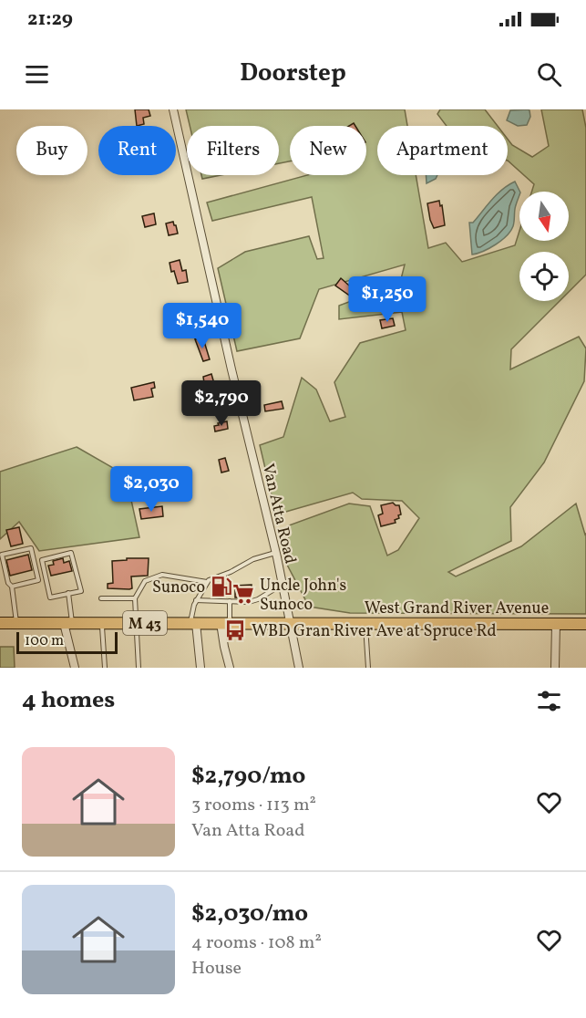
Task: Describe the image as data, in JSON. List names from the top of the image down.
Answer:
{
  "streets": {
    "main road": ["West Grand River Avenue", "M 43"],
    "street": ["Van Atta Road"]
  },
  "crossings": [
    ["Van Atta Road", "West Grand River Avenue"]
  ],
  "places": {
    "fuel station": ["Sunoco"],
    "supermarket": ["Uncle John's Sunoco"],
    "bus stop": ["WBD Gran River Ave at Spruce Rd"]
  },
  "scale_bar": "100 m",
  "north": "bottom",
  "page": {
    "status": "21:29",
    "header": "Doorstep",
    "chip": [
      "Buy",
      "Rent",
      "Filters",
      "New",
      "Apartment"
    ],
    "price": [
      "$1,250",
      "$1,540",
      "$2,790",
      "$2,030"
    ],
    "scale": "100 m",
    "heading": "4 homes",
    "list": [
      {
        "name": "$2,790/mo",
        "note": "3 rooms · 113 m² · Van Atta Road"
      },
      {
        "name": "$2,030/mo",
        "note": "4 rooms · 108 m² · House"
      }
    ]
  }
}
